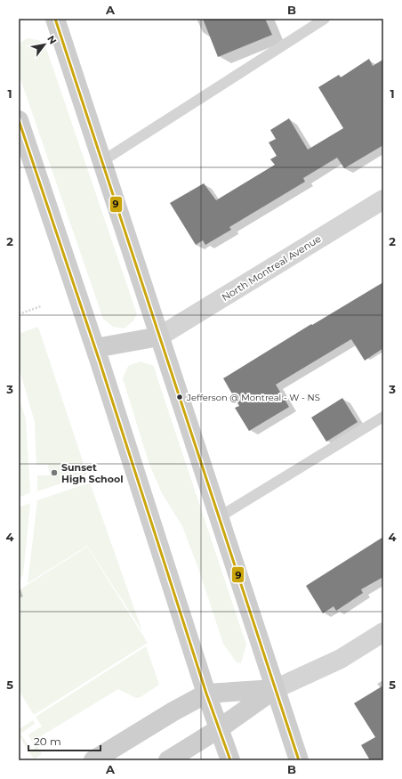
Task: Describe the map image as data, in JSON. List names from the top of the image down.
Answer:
{
  "streets": {
    "street": ["North Montreal Avenue"]
  },
  "places": ["Jefferson @ Montreal - W - NS", "Sunset High School"],
  "lines": ["transit line 9"],
  "scale_bar": "20 m",
  "north": "top right",
  "grid": {
    "columns": ["A", "B"],
    "rows": [
      "1",
      "2",
      "3",
      "4",
      "5"
    ]
  }
}
